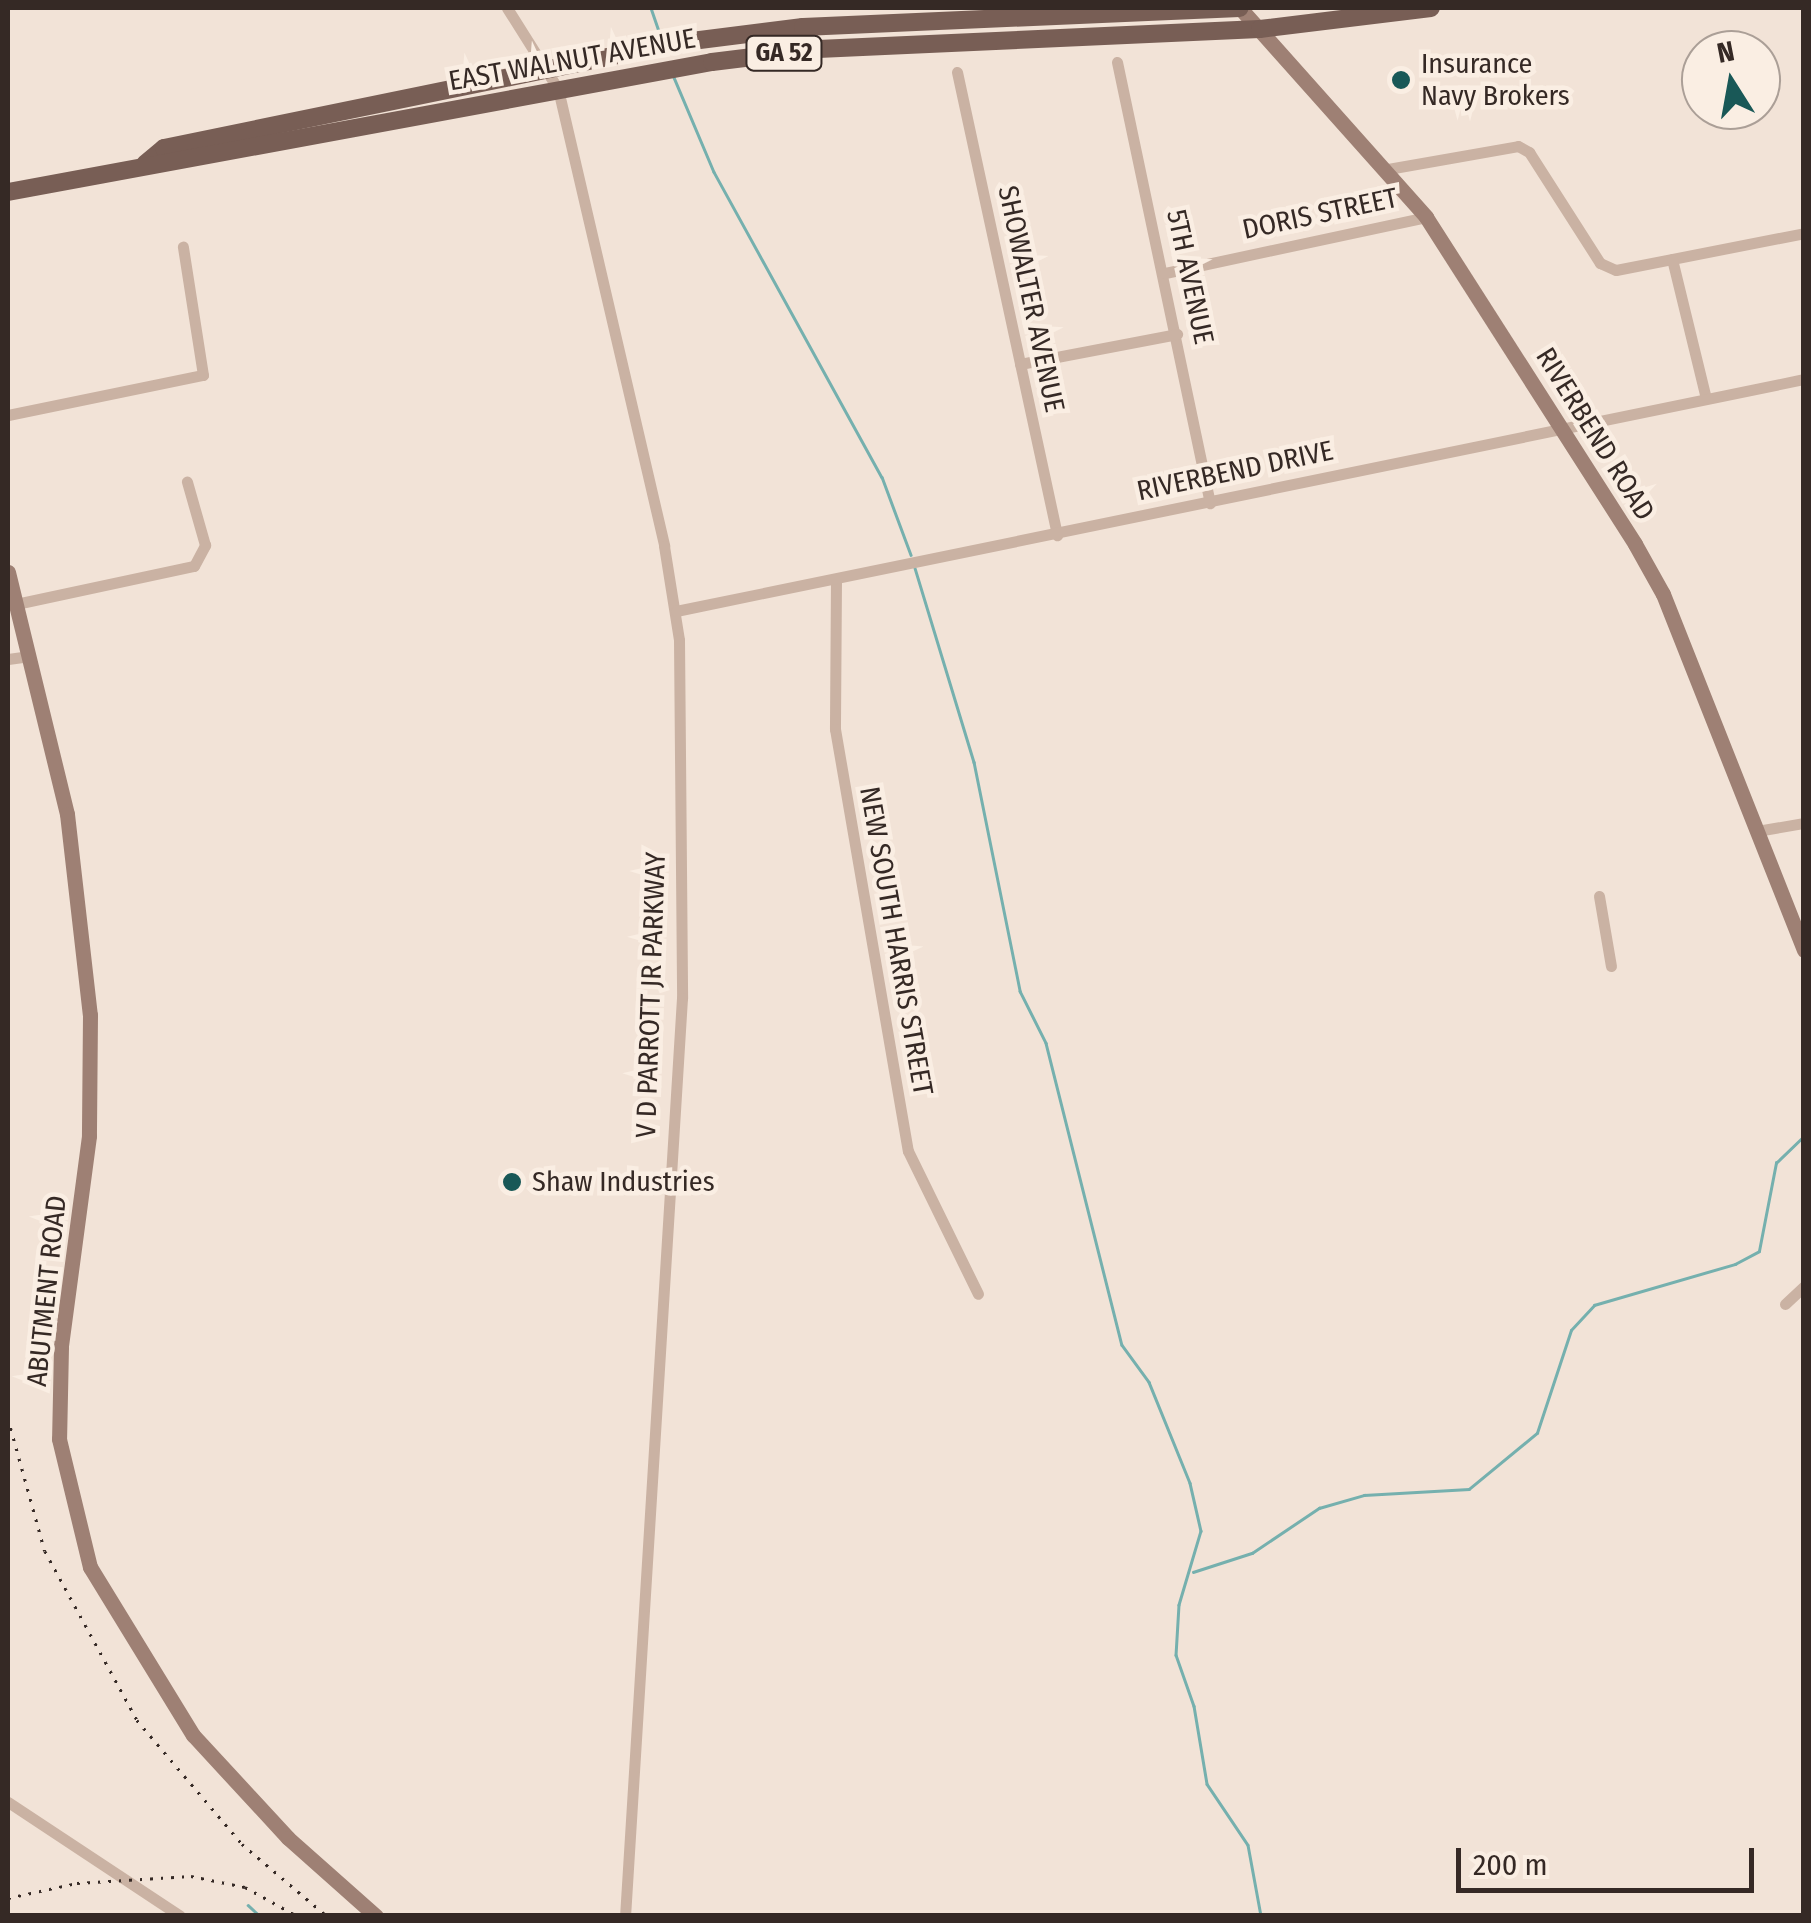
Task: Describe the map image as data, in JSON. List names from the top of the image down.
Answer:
{
  "streets": {
    "main road": [
      "GA 52",
      "EAST WALNUT AVENUE",
      "RIVERBEND ROAD",
      "ABUTMENT ROAD"
    ],
    "street": [
      "DORIS STREET",
      "5TH AVENUE",
      "SHOWALTER AVENUE",
      "RIVERBEND DRIVE",
      "NEW SOUTH HARRIS STREET",
      "V D PARROTT JR PARKWAY"
    ]
  },
  "crossings": [
    ["EAST WALNUT AVENUE", "RIVERBEND ROAD"],
    ["EAST WALNUT AVENUE", "V D PARROTT JR PARKWAY"],
    ["DORIS STREET", "5TH AVENUE"],
    ["DORIS STREET", "RIVERBEND ROAD"],
    ["5TH AVENUE", "RIVERBEND DRIVE"],
    ["SHOWALTER AVENUE", "RIVERBEND DRIVE"],
    ["RIVERBEND ROAD", "RIVERBEND DRIVE"],
    ["RIVERBEND DRIVE", "NEW SOUTH HARRIS STREET"],
    ["RIVERBEND DRIVE", "V D PARROTT JR PARKWAY"]
  ],
  "places": ["Insurance Navy Brokers", "Shaw Industries"],
  "scale_bar": "200 m",
  "north": "top"
}
